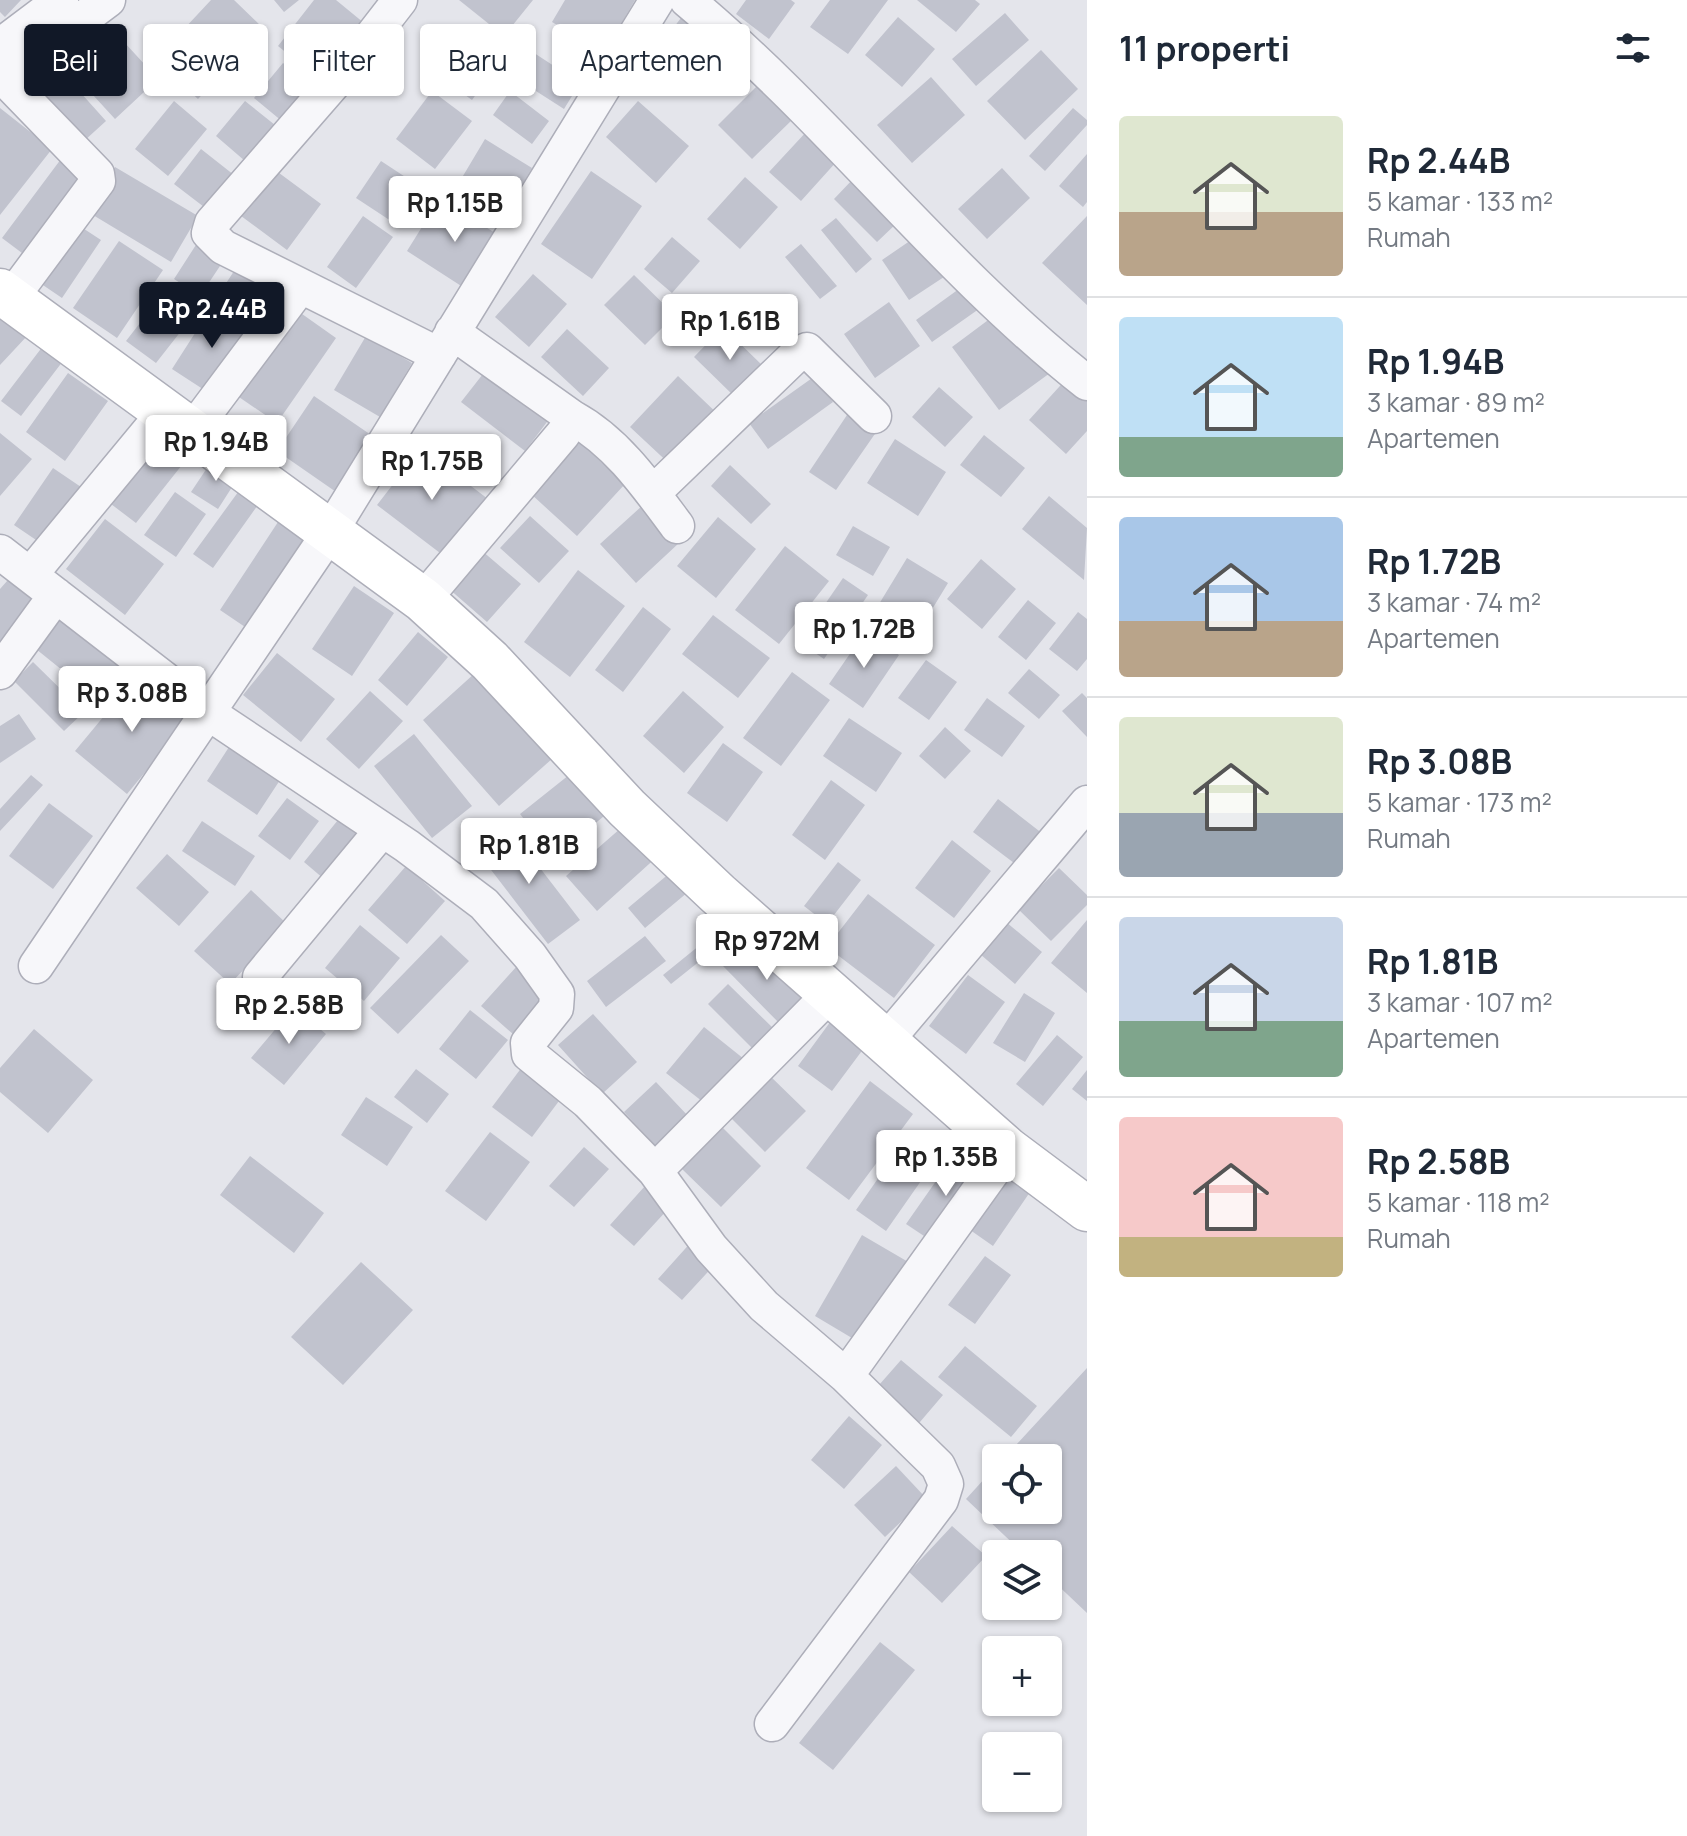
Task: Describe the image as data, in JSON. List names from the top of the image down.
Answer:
{
  "page": {
    "heading": "11 properti",
    "chip": [
      "Beli",
      "Sewa",
      "Filter",
      "Baru",
      "Apartemen"
    ],
    "list": [
      {
        "name": "Rp 2.44B",
        "note": "5 kamar · 133 m² · Rumah"
      },
      {
        "name": "Rp 1.94B",
        "note": "3 kamar · 89 m² · Apartemen"
      },
      {
        "name": "Rp 1.72B",
        "note": "3 kamar · 74 m² · Apartemen"
      },
      {
        "name": "Rp 3.08B",
        "note": "5 kamar · 173 m² · Rumah"
      },
      {
        "name": "Rp 1.81B",
        "note": "3 kamar · 107 m² · Apartemen"
      },
      {
        "name": "Rp 2.58B",
        "note": "5 kamar · 118 m² · Rumah"
      }
    ],
    "price": [
      "Rp 1.15B",
      "Rp 2.44B",
      "Rp 1.61B",
      "Rp 1.94B",
      "Rp 1.75B",
      "Rp 1.72B",
      "Rp 3.08B",
      "Rp 1.81B",
      "Rp 972M",
      "Rp 2.58B",
      "Rp 1.35B"
    ],
    "map_buttons": ["+", "−"]
  }
}
